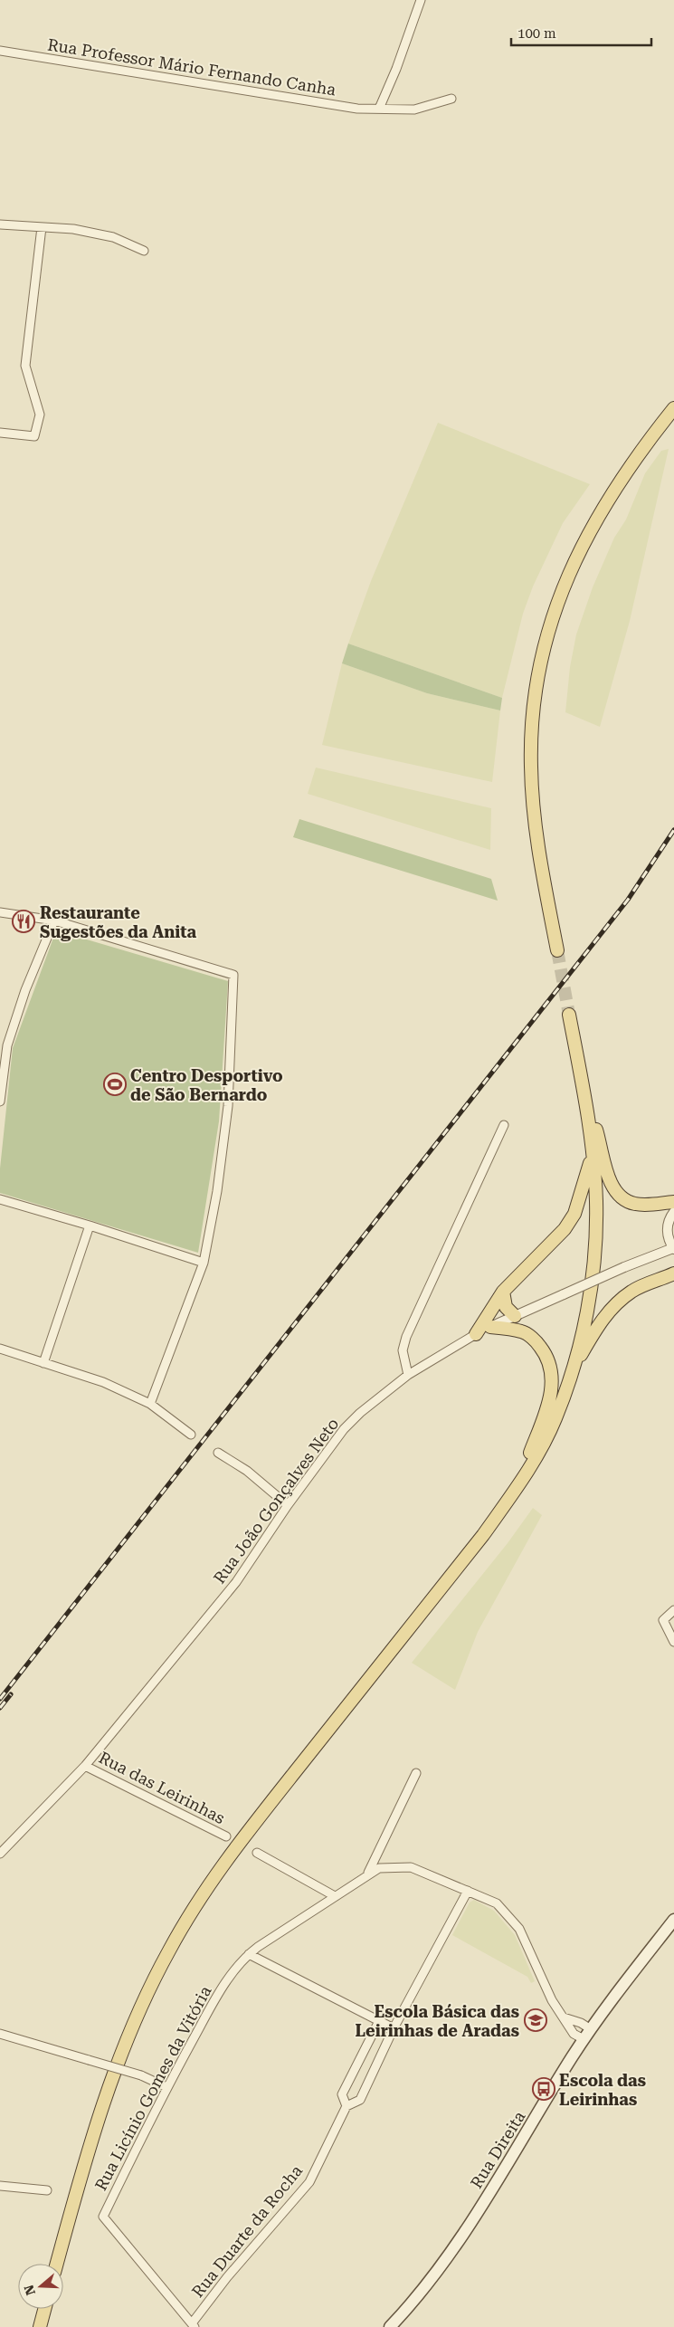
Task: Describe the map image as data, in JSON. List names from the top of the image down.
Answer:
{
  "streets": {
    "main road": ["Rua Direita"],
    "street": [
      "Rua Professor Mário Fernando Canha",
      "Rua João Gonçalves Neto",
      "Rua das Leirinhas",
      "Rua Licínio Gomes da Vitória",
      "Rua Duarte da Rocha"
    ]
  },
  "crossings": [
    ["Rua João Gonçalves Neto", "Rua das Leirinhas"],
    ["Rua Licínio Gomes da Vitória", "Rua Duarte da Rocha"]
  ],
  "places": {
    "restaurant": ["Restaurante Sugestões da Anita"],
    "sports": ["Centro Desportivo de São Bernardo"],
    "school or university": ["Escola Básica das Leirinhas de Aradas"],
    "bus stop": ["Escola das Leirinhas"]
  },
  "scale_bar": "100 m",
  "north": "left"
}
